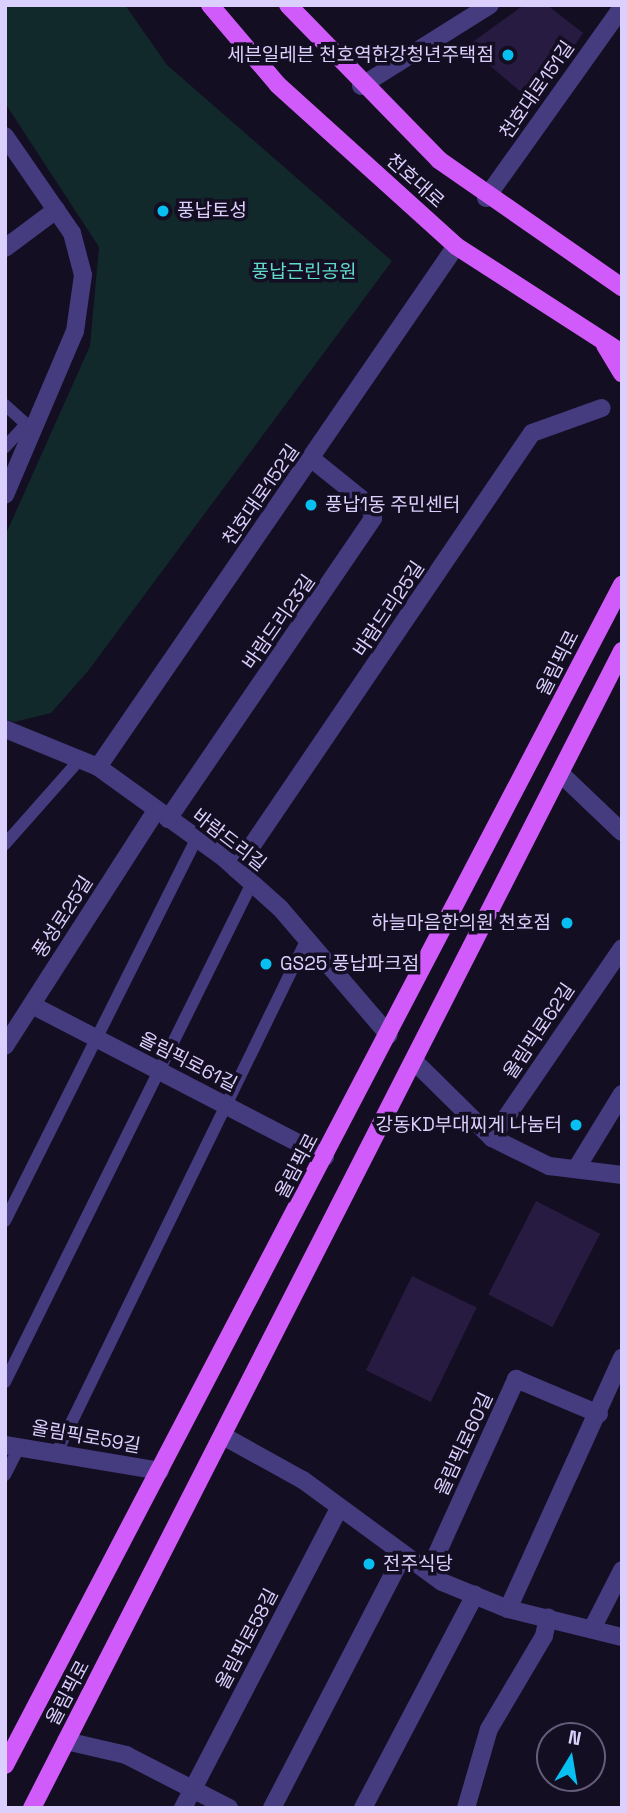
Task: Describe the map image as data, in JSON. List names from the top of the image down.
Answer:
{
  "streets": {
    "main road": ["천호대로", "올림픽로"],
    "street": [
      "천호대로151길",
      "천호대로152길",
      "바람드리25길",
      "바람드리23길",
      "바람드리길",
      "풍성로25길",
      "올림픽로62길",
      "올림픽로61길",
      "올림픽로59길",
      "올림픽로60길",
      "올림픽로58길"
    ]
  },
  "crossings": [
    ["천호대로151길", "천호대로"],
    ["천호대로", "천호대로152길"],
    ["천호대로152길", "바람드리23길"],
    ["천호대로152길", "바람드리길"],
    ["바람드리25길", "바람드리길"],
    ["바람드리23길", "바람드리길"],
    ["바람드리23길", "풍성로25길"],
    ["올림픽로", "바람드리길"],
    ["올림픽로", "올림픽로61길"],
    ["올림픽로", "올림픽로59길"],
    ["바람드리길", "풍성로25길"],
    ["풍성로25길", "올림픽로61길"]
  ],
  "parks": ["풍납근린공원"],
  "places": [
    "세븐일레븐 천호역한강청년주택점",
    "풍납토성",
    "풍납1동 주민센터",
    "하늘마음한의원 천호점",
    "GS25 풍납파크점",
    "강동KD부대찌게 나눔터",
    "전주식당"
  ],
  "north": "top"
}
